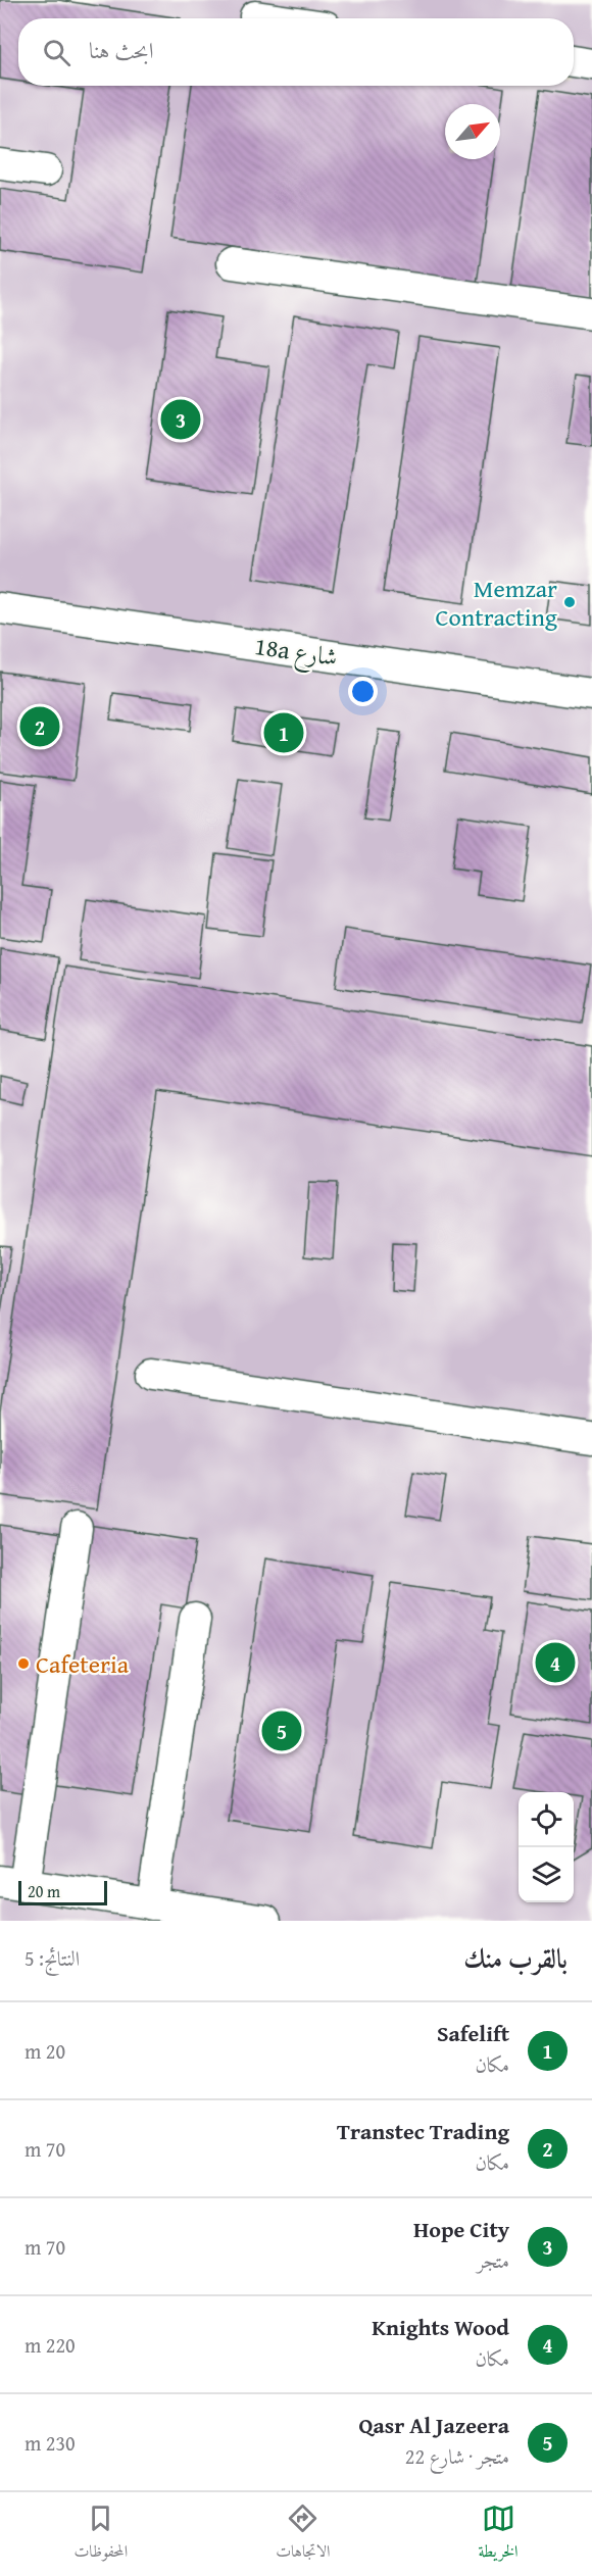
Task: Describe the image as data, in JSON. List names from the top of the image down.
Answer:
{
  "streets": {
    "street": ["18a شارع"]
  },
  "places": ["Memzar Contracting", "Cafeteria"],
  "scale_bar": "20 m",
  "north": "top right",
  "page": {
    "search": "ابحث هنا",
    "pins": [
      "3",
      "2",
      "1",
      "4",
      "5"
    ],
    "scale": "20 m",
    "heading": ["بالقرب منك", "النتائج: 5"],
    "list": [
      {
        "mark": "1",
        "name": "Safelift",
        "note": "مكان",
        "value": "20 m"
      },
      {
        "mark": "2",
        "name": "Transtec Trading",
        "note": "مكان",
        "value": "70 m"
      },
      {
        "mark": "3",
        "name": "Hope City",
        "note": "متجر",
        "value": "70 m"
      },
      {
        "mark": "4",
        "name": "Knights Wood",
        "note": "مكان",
        "value": "220 m"
      },
      {
        "mark": "5",
        "name": "Qasr Al Jazeera",
        "note": "متجر · شارع 22",
        "value": "230 m"
      }
    ],
    "nav": ["الخريطة", "الاتجاهات", "المحفوظات"]
  }
}
